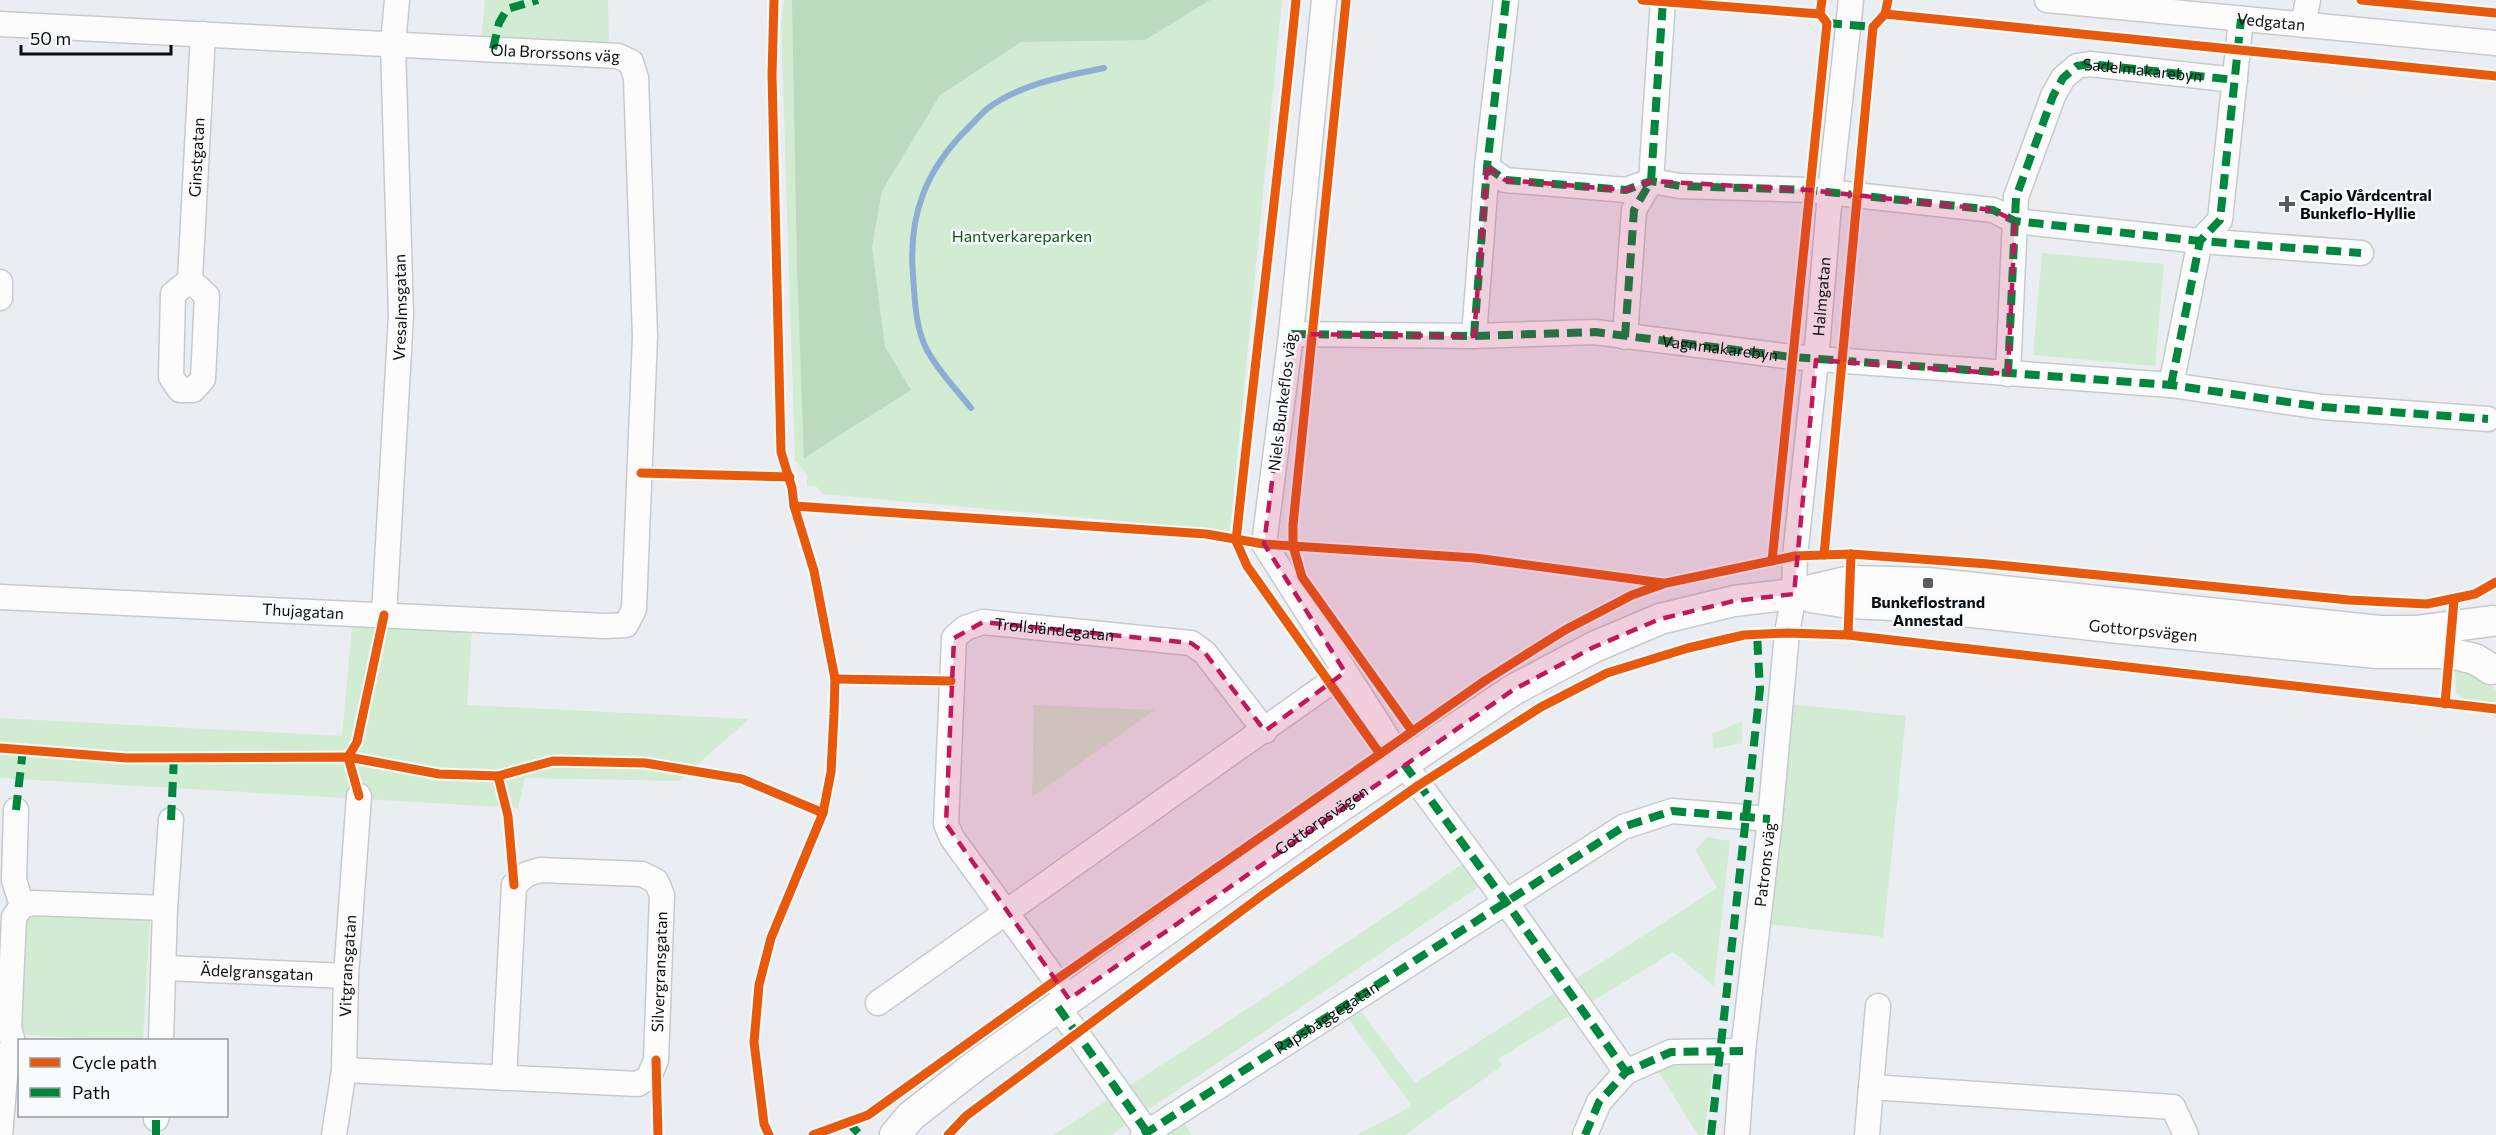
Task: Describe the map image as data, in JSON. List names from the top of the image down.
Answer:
{
  "streets": {
    "street": [
      "Vedgatan",
      "Ola Brorssons väg",
      "Sadelmakarebyn",
      "Ginstgatan",
      "Halmgatan",
      "Vresalmsgatan",
      "Vagnmakarebyn",
      "Niels Bunkeflos väg",
      "Thujagatan",
      "Trollsländegatan",
      "Gottorpsvägen",
      "Patrons väg",
      "Vitgransgatan",
      "Ädelgransgatan",
      "Silvergransgatan",
      "Rapsbaggegatan"
    ]
  },
  "crossings": [
    ["Ola Brorssons väg", "Ginstgatan"],
    ["Ola Brorssons väg", "Vresalmsgatan"],
    ["Ola Brorssons väg", "Thujagatan"],
    ["Halmgatan", "Vagnmakarebyn"],
    ["Halmgatan", "Gottorpsvägen"],
    ["Halmgatan", "Patrons väg"],
    ["Vresalmsgatan", "Thujagatan"],
    ["Vagnmakarebyn", "Niels Bunkeflos väg"],
    ["Niels Bunkeflos väg", "Gottorpsvägen"],
    ["Trollsländegatan", "Gottorpsvägen"],
    ["Trollsländegatan", "Rapsbaggegatan"],
    ["Gottorpsvägen", "Patrons väg"],
    ["Gottorpsvägen", "Rapsbaggegatan"],
    ["Patrons väg", "Rapsbaggegatan"],
    ["Vitgransgatan", "Ädelgransgatan"],
    ["Vitgransgatan", "Silvergransgatan"]
  ],
  "parks": ["Hantverkareparken"],
  "places": {
    "health": ["Capio Vårdcentral Bunkeflo-Hyllie"],
    "transit": ["Bunkeflostrand Annestad"]
  },
  "legend": ["Cycle path", "Path"],
  "scale_bar": "50 m"
}
